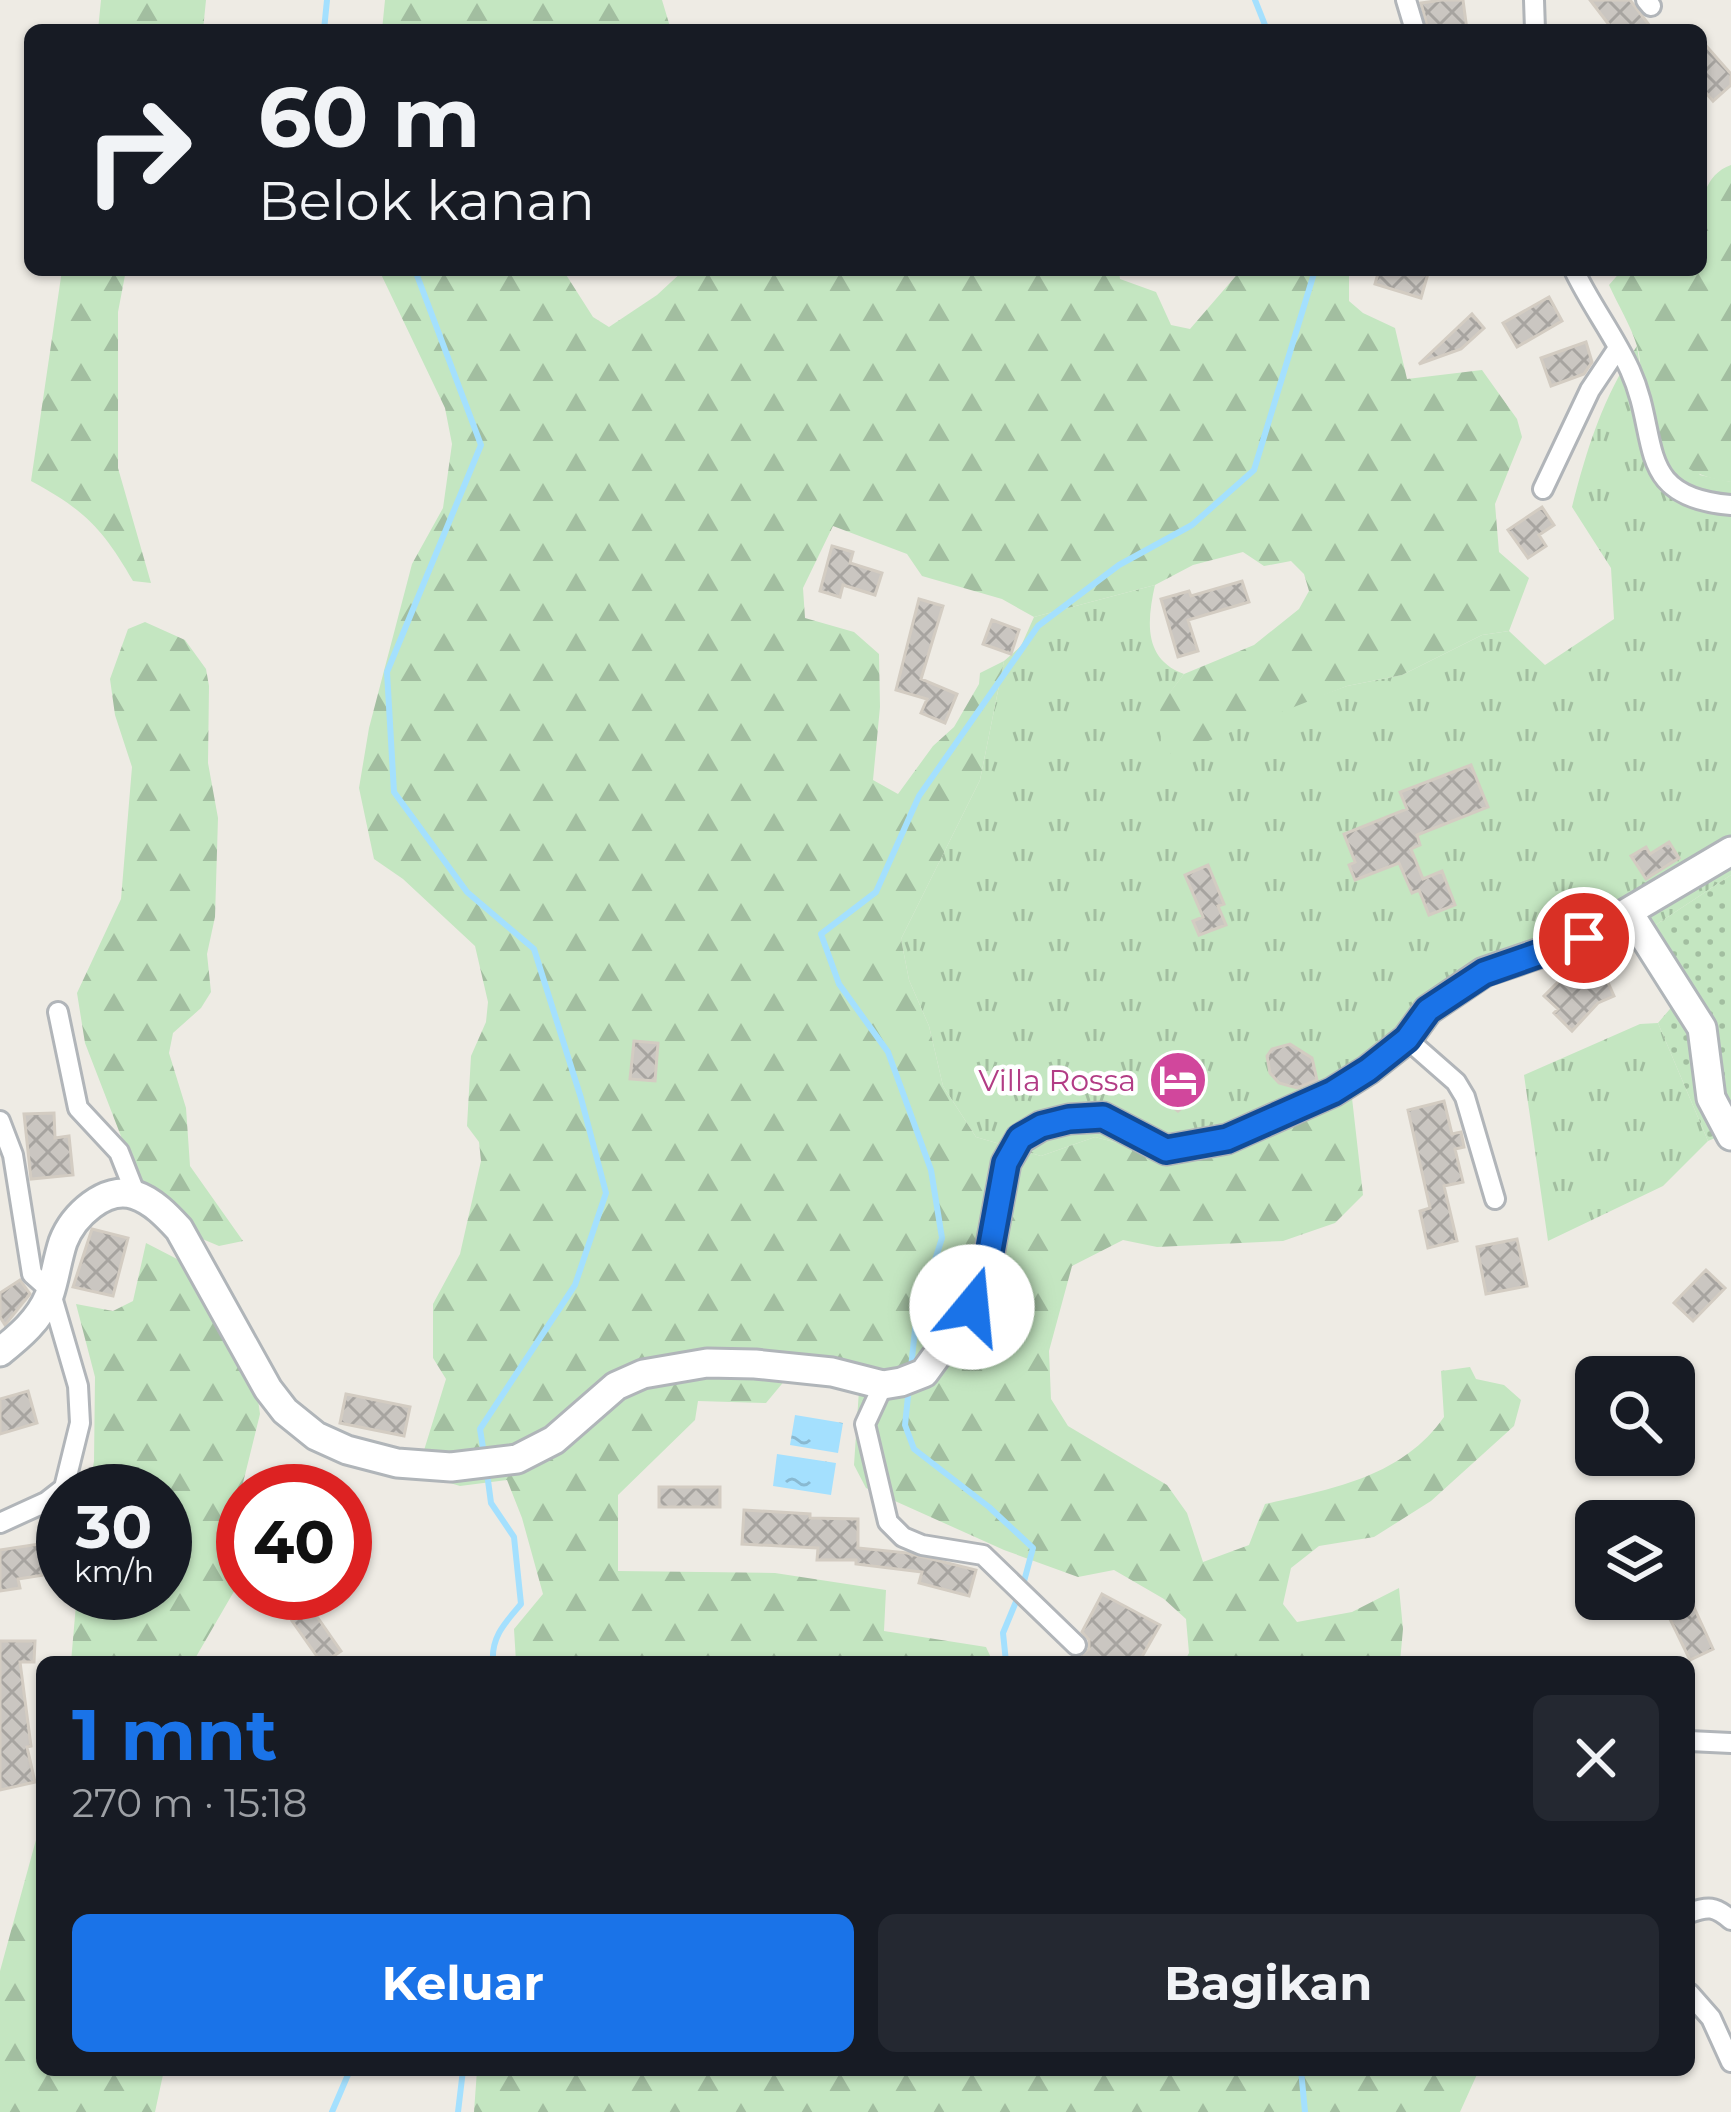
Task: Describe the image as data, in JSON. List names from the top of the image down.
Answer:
{
  "places": {
    "hotel": ["Villa Rossa"]
  },
  "page": {
    "turn": ["60 m", "Belok kanan"],
    "speed": "30 km/h",
    "limit": "40",
    "heading": ["1 mnt", "270 m · 15:18"],
    "buttons": ["Keluar", "Bagikan"]
  }
}
